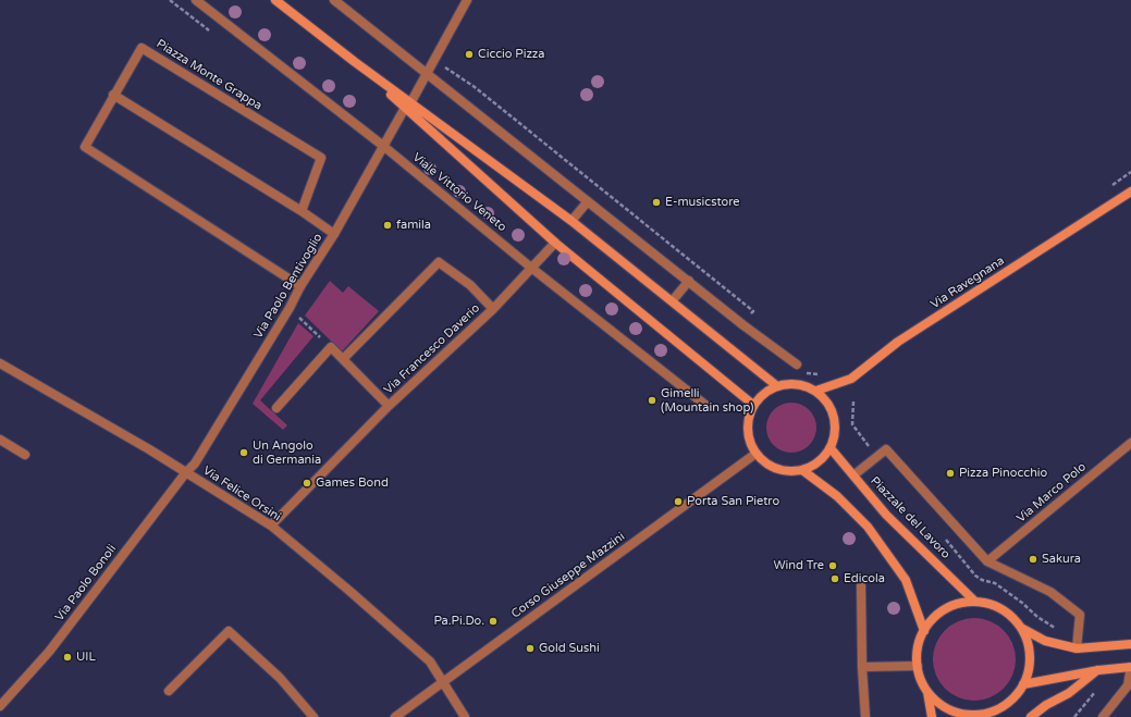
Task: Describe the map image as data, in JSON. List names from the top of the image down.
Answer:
{
  "streets": {
    "main road": ["Viale Vittorio Veneto", "Via Ravegnana", "Piazzale del Lavoro"],
    "street": [
      "Piazza Monte Grappa",
      "Via Paolo Bentivoglio",
      "Via Francesco Daverio",
      "Via Marco Polo",
      "Via Felice Orsini",
      "Corso Giuseppe Mazzini",
      "Via Paolo Bonoli"
    ]
  },
  "crossings": [
    ["Piazza Monte Grappa", "Via Paolo Bentivoglio"],
    ["Viale Vittorio Veneto", "Via Ravegnana"],
    ["Viale Vittorio Veneto", "Via Paolo Bentivoglio"],
    ["Viale Vittorio Veneto", "Via Francesco Daverio"],
    ["Viale Vittorio Veneto", "Piazzale del Lavoro"],
    ["Viale Vittorio Veneto", "Corso Giuseppe Mazzini"],
    ["Via Ravegnana", "Piazzale del Lavoro"],
    ["Via Ravegnana", "Corso Giuseppe Mazzini"],
    ["Via Paolo Bentivoglio", "Via Felice Orsini"],
    ["Via Paolo Bentivoglio", "Via Paolo Bonoli"],
    ["Via Francesco Daverio", "Via Felice Orsini"],
    ["Via Felice Orsini", "Corso Giuseppe Mazzini"],
    ["Via Felice Orsini", "Via Paolo Bonoli"],
    ["Piazzale del Lavoro", "Corso Giuseppe Mazzini"]
  ],
  "places": [
    "Ciccio Pizza",
    "E-musicstore",
    "famila",
    "Gimelli (Mountain shop)",
    "Un Angolo di Germania",
    "Pizza Pinocchio",
    "Games Bond",
    "Porta San Pietro",
    "Sakura",
    "Wind Tre",
    "Edicola",
    "Pa.Pi.Do.",
    "Gold Sushi",
    "UIL"
  ]
}
